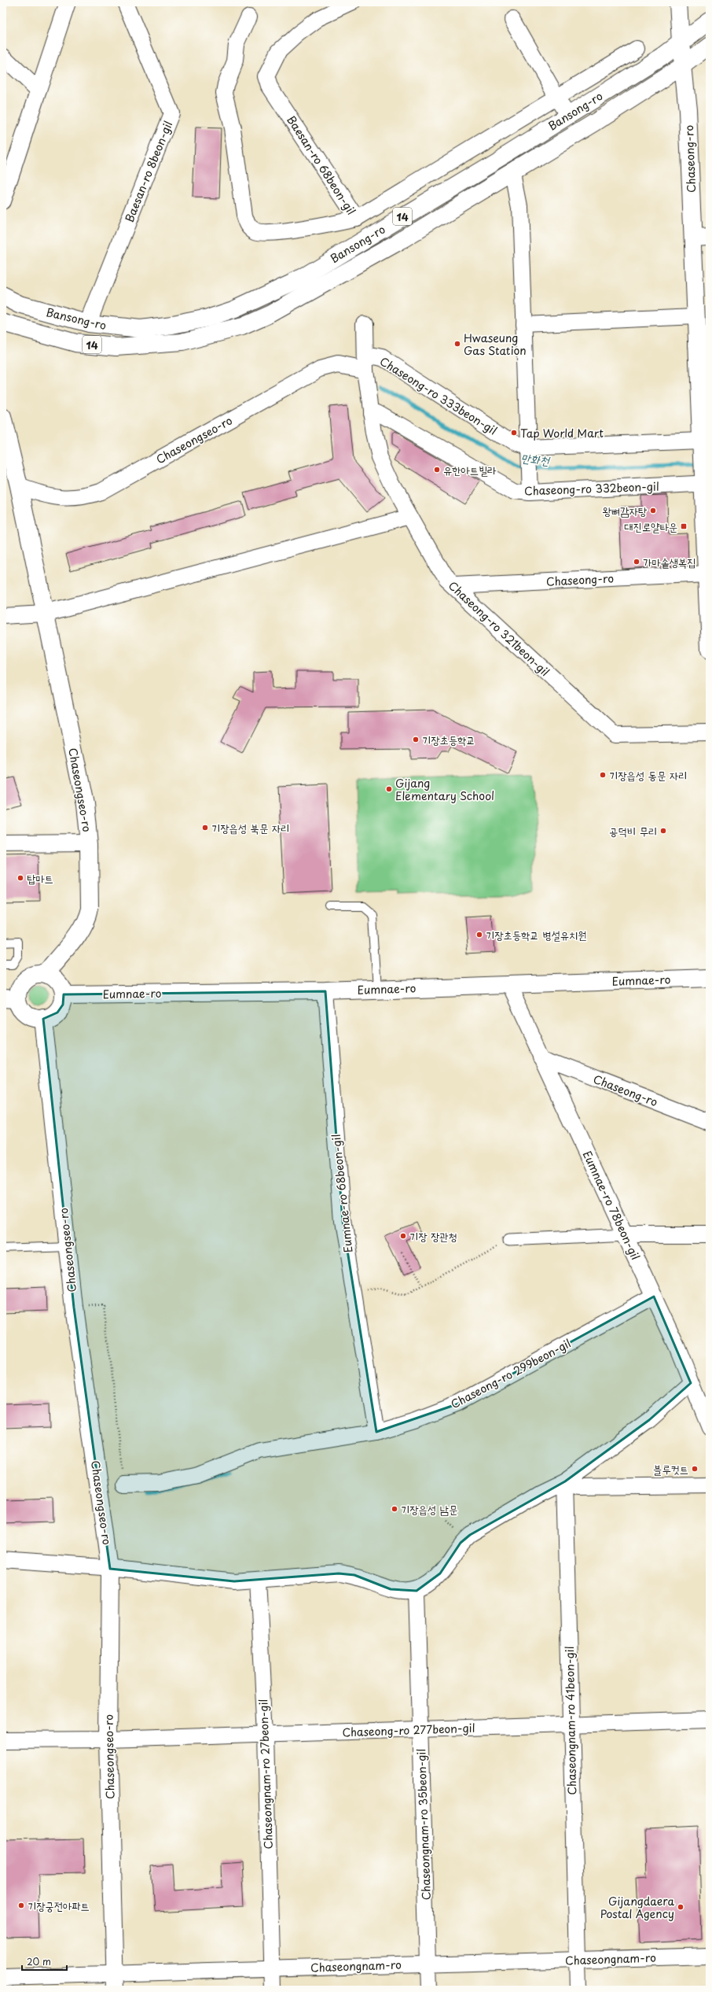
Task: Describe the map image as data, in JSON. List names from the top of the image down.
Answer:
{
  "streets": {
    "main road": [
      "Bansong-ro",
      "Chaseong-ro",
      "14",
      "Chaseongseo-ro",
      "Eumnae-ro"
    ],
    "street": [
      "Baesan-ro 68beon-gil",
      "Baesan-ro 8beon-gil",
      "Chaseong-ro 333beon-gil",
      "Chaseong-ro 332beon-gil",
      "Chaseong-ro 321beon-gil",
      "Eumnae-ro 68beon-gil",
      "Eumnae-ro 78beon-gil",
      "Chaseong-ro 299beon-gil",
      "Chaseongnam-ro 41beon-gil",
      "Chaseong-ro 277beon-gil",
      "Chaseongnam-ro 27beon-gil",
      "Chaseongnam-ro 35beon-gil",
      "Chaseongnam-ro"
    ]
  },
  "crossings": [
    ["Bansong-ro", "Chaseong-ro"],
    ["Bansong-ro", "Baesan-ro 8beon-gil"],
    ["Chaseong-ro", "Chaseong-ro 333beon-gil"],
    ["Chaseong-ro", "Chaseong-ro 332beon-gil"],
    ["Chaseong-ro", "Chaseong-ro 321beon-gil"],
    ["Chaseong-ro", "Eumnae-ro 78beon-gil"],
    ["Chaseong-ro 333beon-gil", "Chaseongseo-ro"],
    ["Chaseong-ro 333beon-gil", "Chaseong-ro 321beon-gil"],
    ["Chaseongseo-ro", "Chaseong-ro 321beon-gil"],
    ["Chaseongseo-ro", "Eumnae-ro"],
    ["Chaseongseo-ro", "Chaseong-ro 277beon-gil"],
    ["Chaseongseo-ro", "Chaseongnam-ro"],
    ["Chaseong-ro 332beon-gil", "Chaseong-ro 321beon-gil"],
    ["Eumnae-ro", "Eumnae-ro 68beon-gil"],
    ["Eumnae-ro", "Eumnae-ro 78beon-gil"],
    ["Eumnae-ro 68beon-gil", "Chaseong-ro 299beon-gil"],
    ["Eumnae-ro 78beon-gil", "Chaseong-ro 299beon-gil"],
    ["Chaseongnam-ro 41beon-gil", "Chaseong-ro 277beon-gil"],
    ["Chaseongnam-ro 41beon-gil", "Chaseongnam-ro"],
    ["Chaseong-ro 277beon-gil", "Chaseongnam-ro 27beon-gil"],
    ["Chaseong-ro 277beon-gil", "Chaseongnam-ro 35beon-gil"],
    ["Chaseongnam-ro 27beon-gil", "Chaseongnam-ro"],
    ["Chaseongnam-ro 35beon-gil", "Chaseongnam-ro"]
  ],
  "water": ["만화천"],
  "places": {
    "other": [
      "Hwaseung Gas Station",
      "Tap World Mart",
      "유한아트빌라",
      "왕뼈감자탕",
      "가마솥생복집",
      "기장초등학교",
      "기장읍성 동문 자리",
      "Gijang Elementary School",
      "기장읍성 북문 자리",
      "공덕비 무리",
      "탑마트",
      "기장초등학교 병설유치원",
      "기장 장관청",
      "블루컷트",
      "기장읍성 남문",
      "기장궁전아파트",
      "Gijangdaera Postal Agency"
    ],
    "transit": ["대진로얄타운"]
  },
  "scale_bar": "20 m"
}
